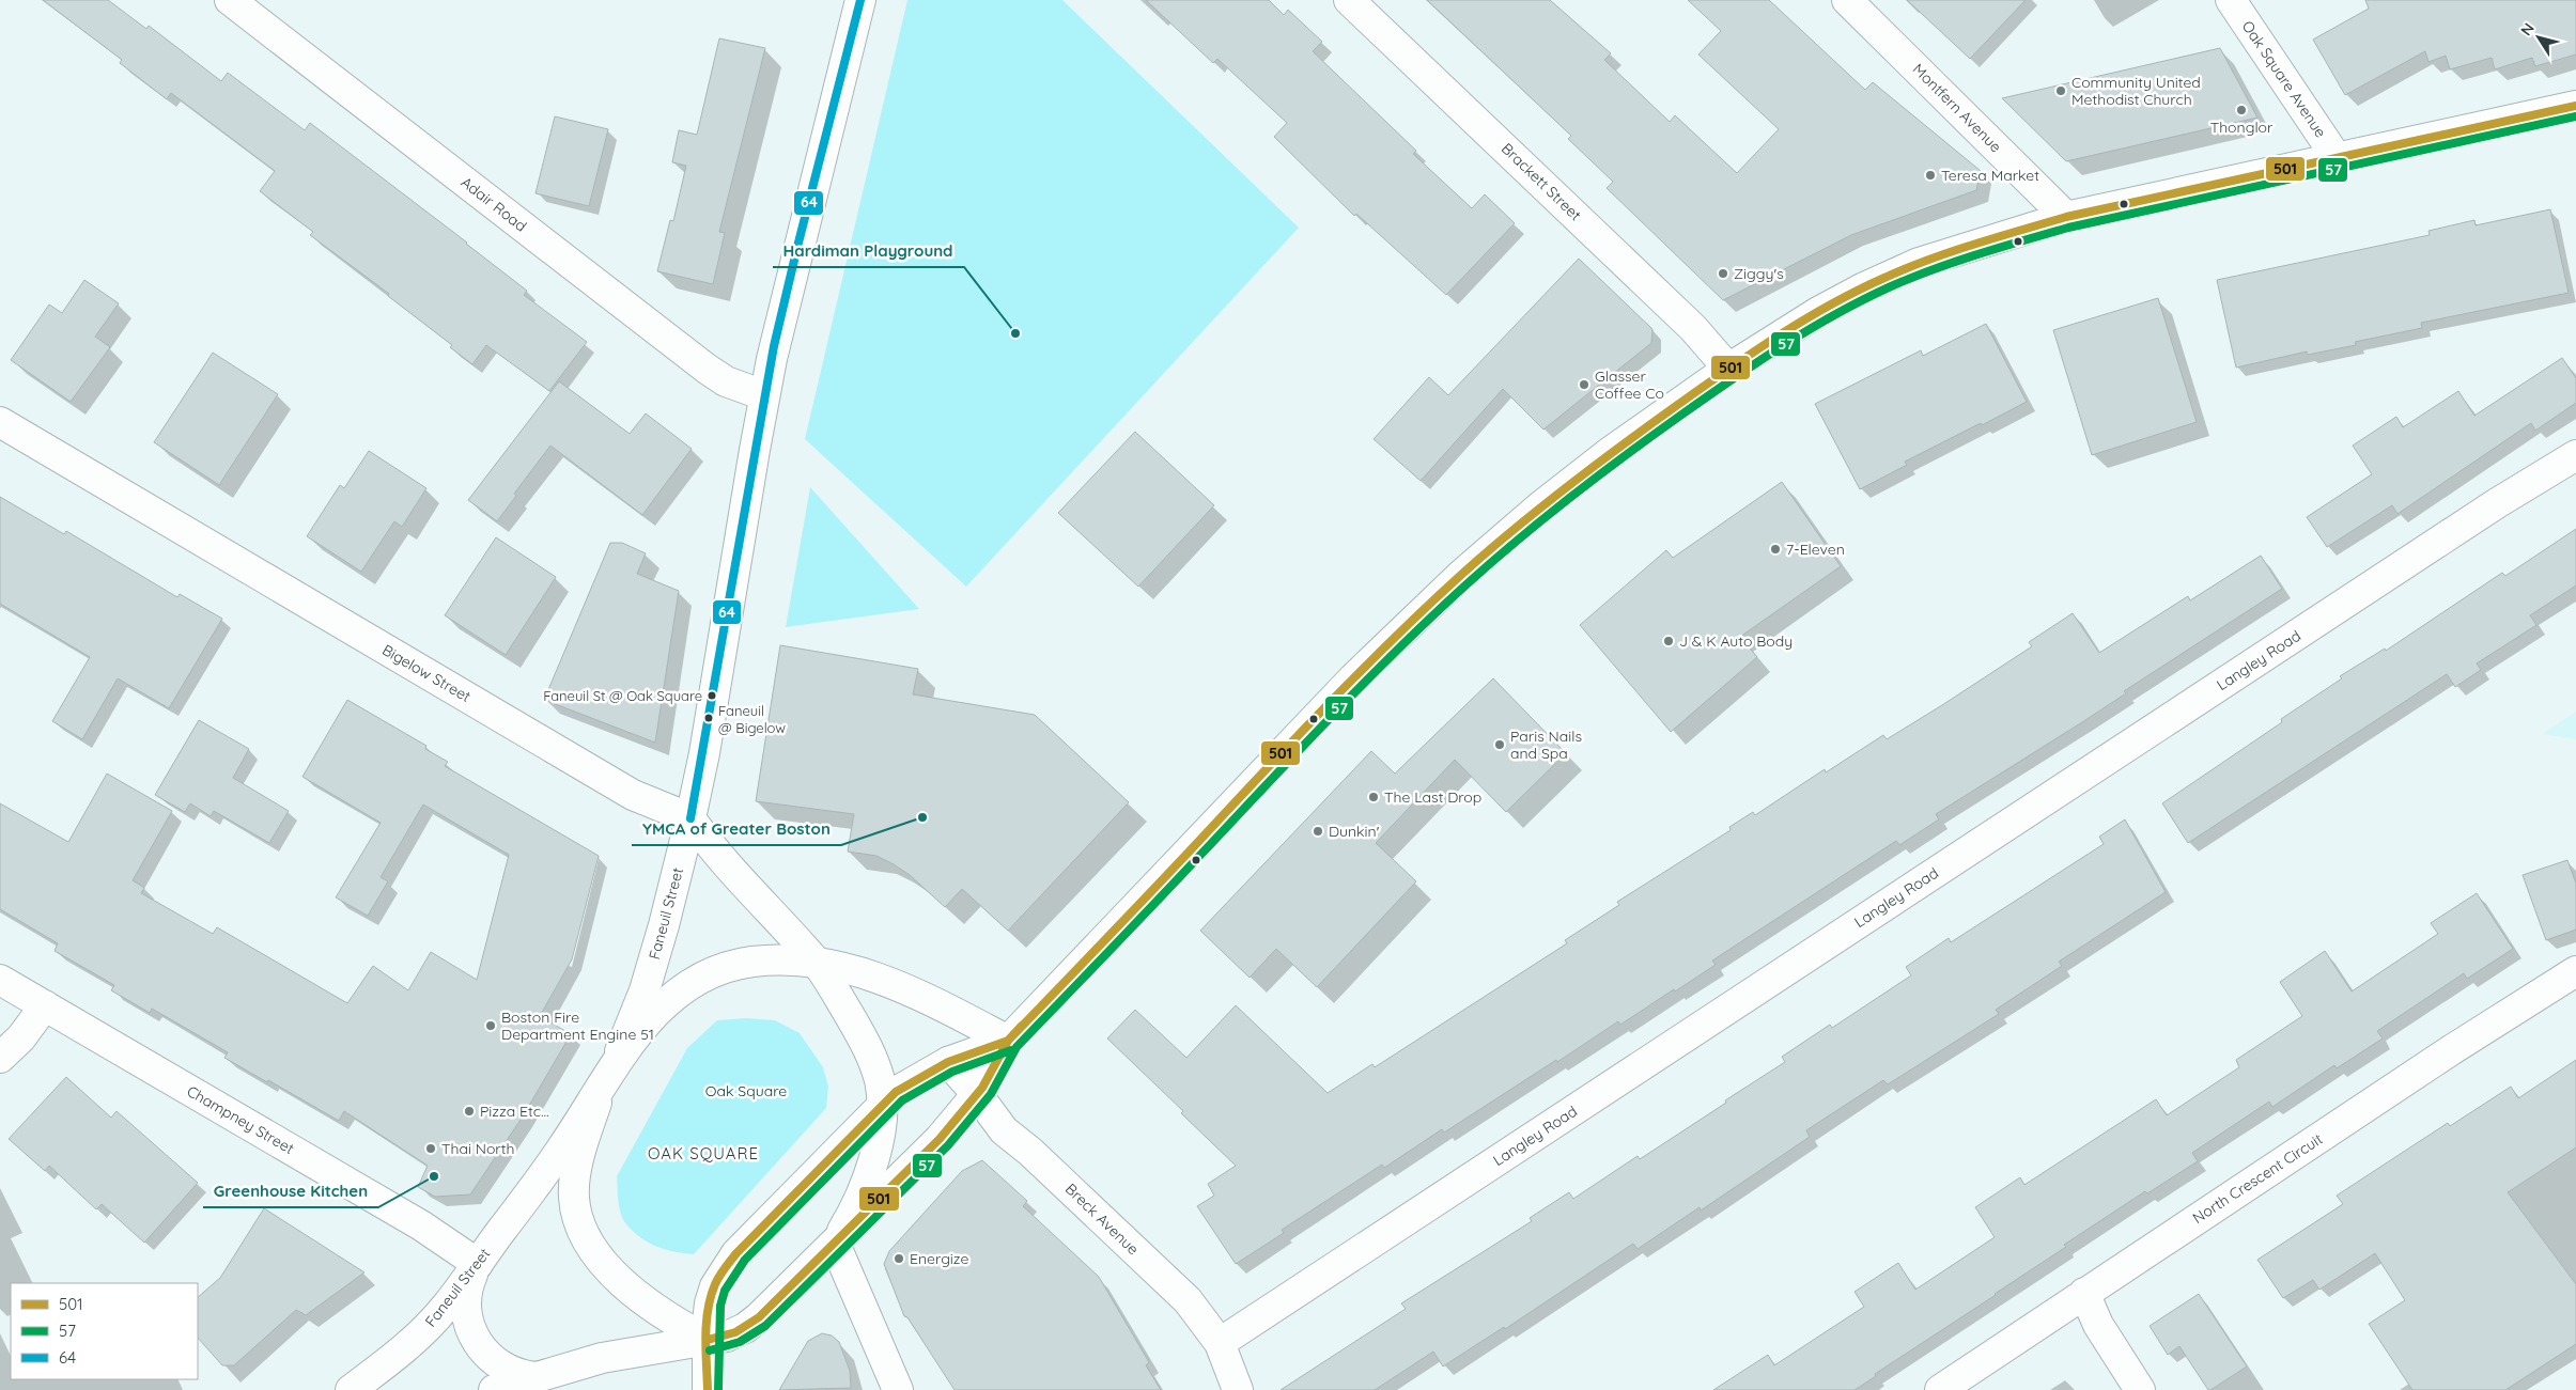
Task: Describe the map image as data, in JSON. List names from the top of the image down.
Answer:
{
  "streets": {
    "street": [
      "Oak Square Avenue",
      "Montfern Avenue",
      "Brackett Street",
      "Adair Road",
      "Langley Road",
      "Bigelow Street",
      "Faneuil Street",
      "Champney Street",
      "North Crescent Circuit",
      "Breck Avenue"
    ]
  },
  "crossings": [
    ["Adair Road", "Faneuil Street"],
    ["Langley Road", "Breck Avenue"],
    ["Bigelow Street", "Faneuil Street"],
    ["Faneuil Street", "Champney Street"]
  ],
  "districts": ["OAK SQUARE"],
  "parks": ["Oak Square"],
  "places": [
    "Community United Methodist Church",
    "Thonglor",
    "Teresa Market",
    "Ziggy's",
    "Hardiman Playground",
    "Glasser Coffee Co",
    "7-Eleven",
    "J & K Auto Body",
    "Faneuil St @ Oak Square",
    "Faneuil @ Bigelow",
    "Paris Nails and Spa",
    "The Last Drop",
    "YMCA of Greater Boston",
    "Dunkin'",
    "Boston Fire Department Engine 51",
    "Pizza Etc...",
    "Thai North",
    "Greenhouse Kitchen",
    "Energize"
  ],
  "lines": ["transit line 64", "transit line 501", "transit line 57"],
  "legend": ["501", "57", "64"],
  "north": "top left"
}
